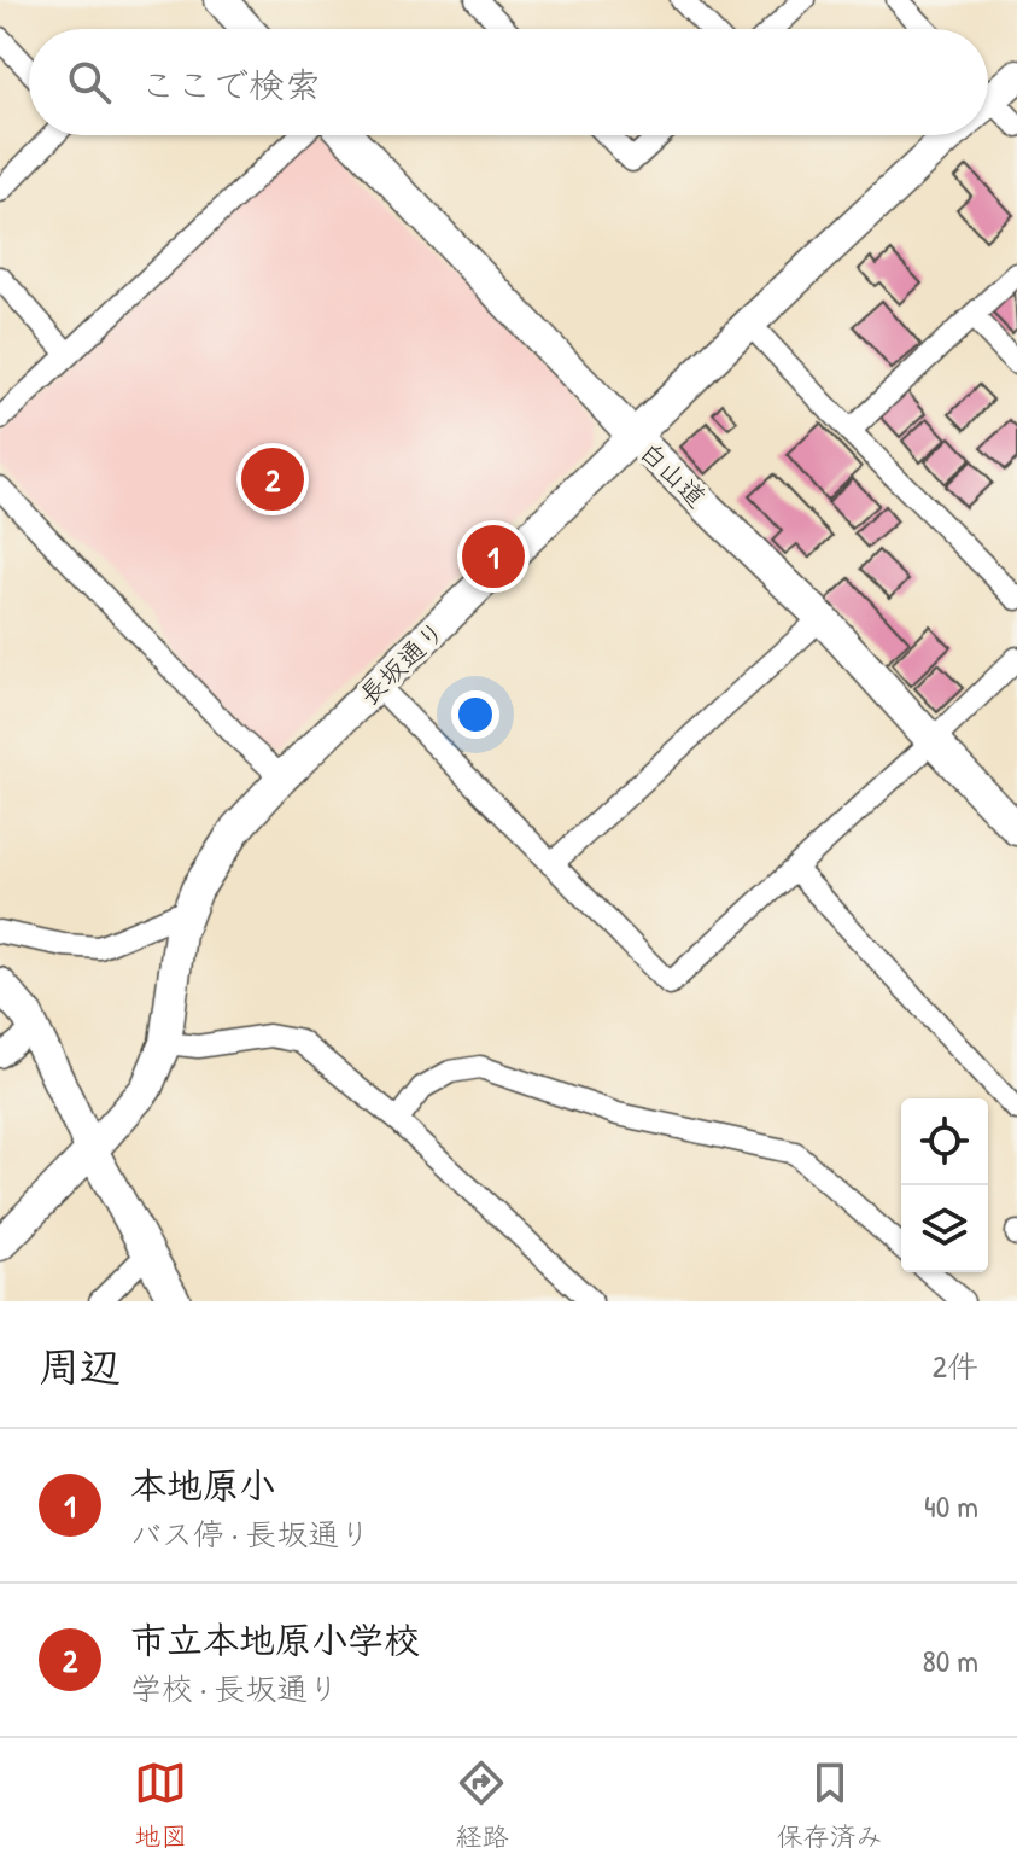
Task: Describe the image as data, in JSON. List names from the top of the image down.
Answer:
{
  "streets": {
    "street": ["白山道", "長坂通り"]
  },
  "crossings": [
    ["白山道", "長坂通り"]
  ],
  "page": {
    "search": "ここで検索",
    "pins": ["2", "1"],
    "heading": ["周辺", "2件"],
    "list": [
      {
        "mark": "1",
        "name": "本地原小",
        "note": "バス停 · 長坂通り",
        "value": "40 m"
      },
      {
        "mark": "2",
        "name": "市立本地原小学校",
        "note": "学校 · 長坂通り",
        "value": "80 m"
      }
    ],
    "nav": ["地図", "経路", "保存済み"]
  }
}
